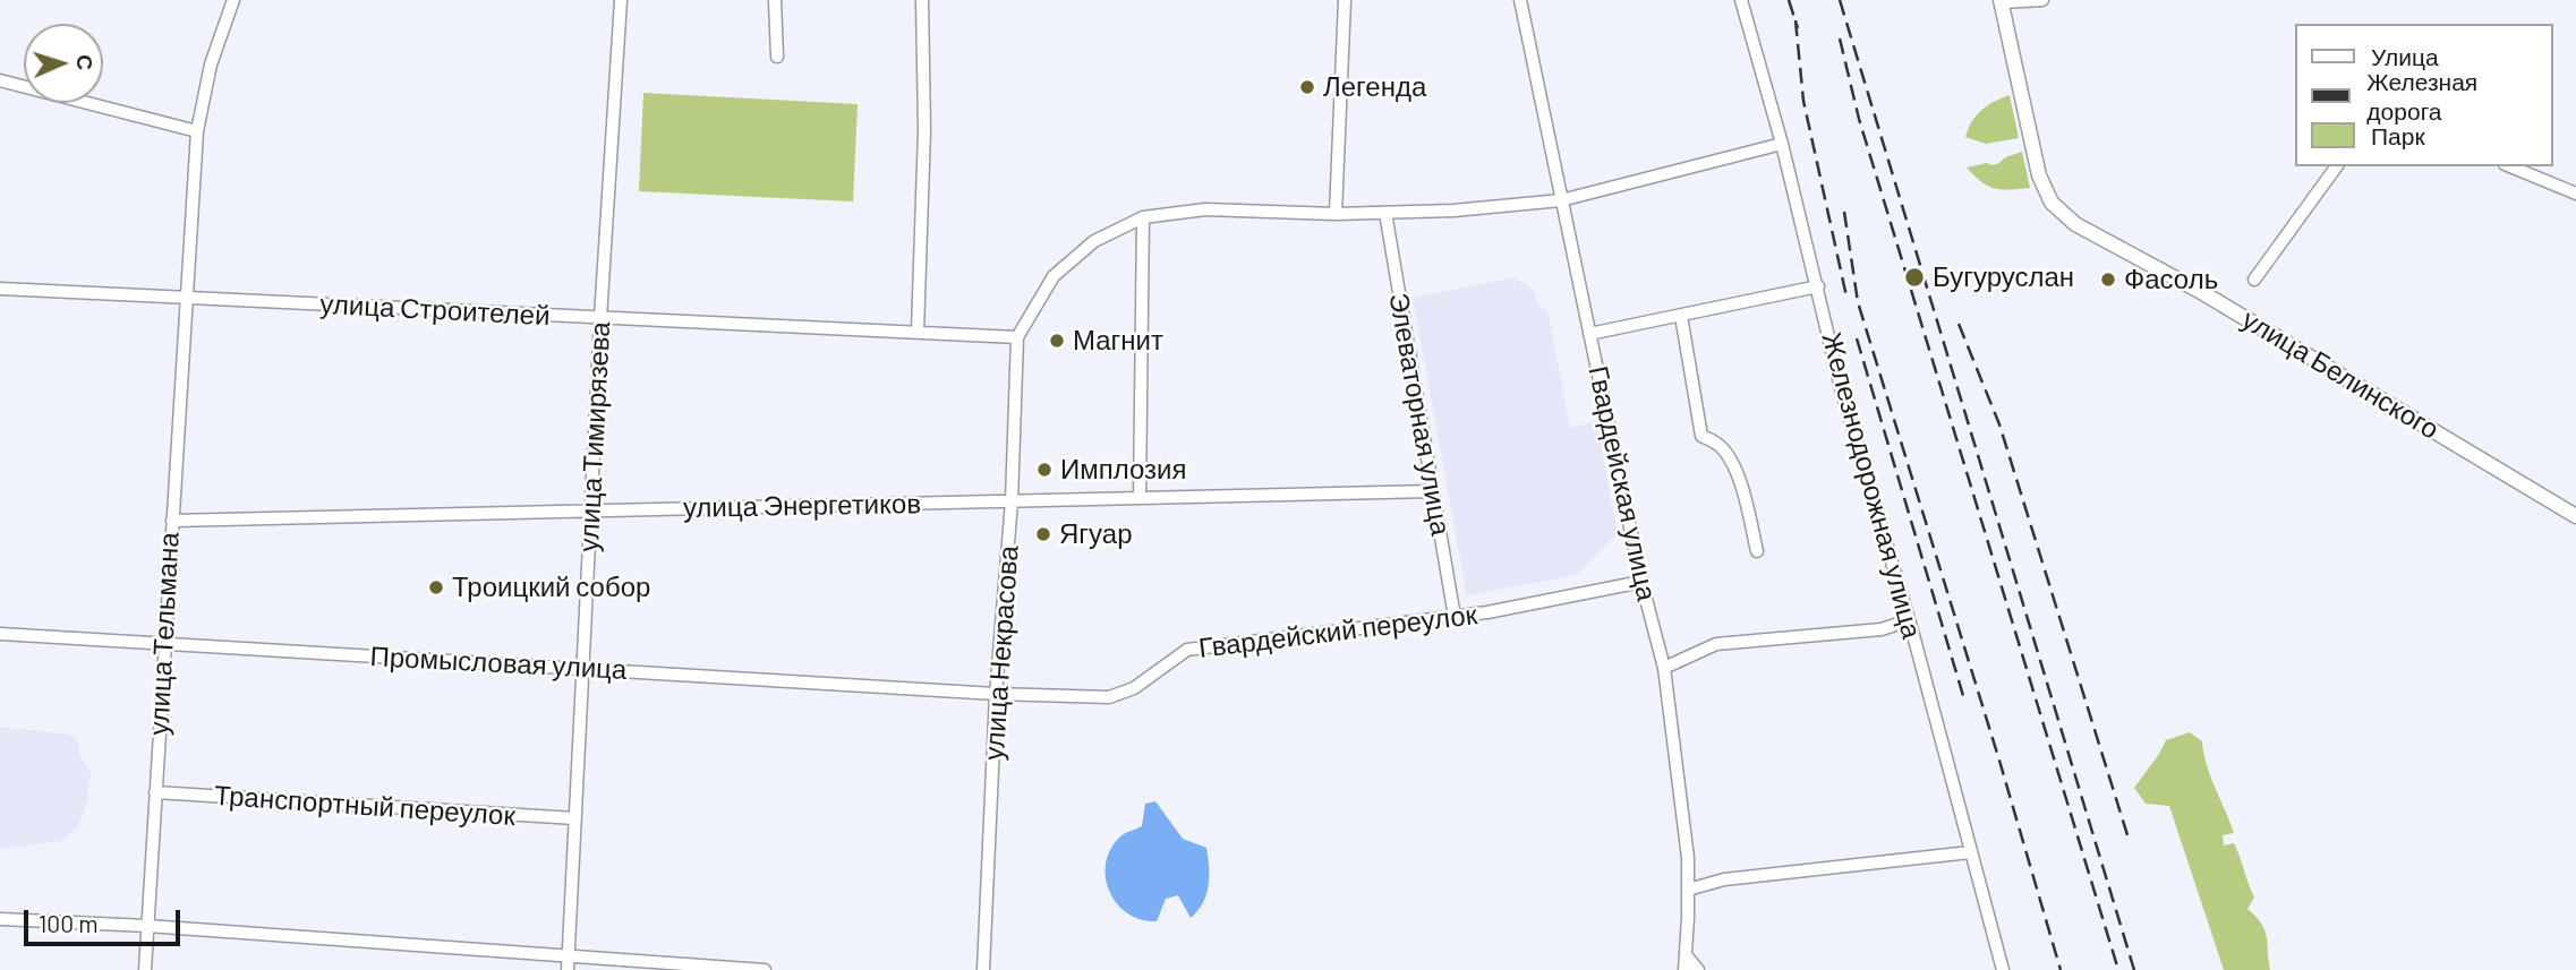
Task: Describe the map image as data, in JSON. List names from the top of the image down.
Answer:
{
  "streets": {
    "main road": ["улица Белинского"],
    "street": [
      "улица Строителей",
      "Элеваторная улица",
      "улица Тимирязева",
      "Гвардейская улица",
      "Железнодорожная улица",
      "улица Энергетиков",
      "Гвардейский переулок",
      "улица Тельмана",
      "улица Некрасова",
      "Промысловая улица",
      "Транспортный переулок"
    ]
  },
  "crossings": [
    ["улица Строителей", "улица Тимирязева"],
    ["улица Строителей", "улица Тельмана"],
    ["улица Строителей", "улица Некрасова"],
    ["Элеваторная улица", "улица Энергетиков"],
    ["Элеваторная улица", "Гвардейский переулок"],
    ["улица Тимирязева", "улица Энергетиков"],
    ["улица Тимирязева", "Промысловая улица"],
    ["улица Тимирязева", "Транспортный переулок"],
    ["Гвардейская улица", "Гвардейский переулок"],
    ["улица Энергетиков", "улица Тельмана"],
    ["улица Энергетиков", "улица Некрасова"],
    ["Гвардейский переулок", "улица Некрасова"],
    ["Гвардейский переулок", "Промысловая улица"],
    ["улица Тельмана", "Промысловая улица"],
    ["улица Тельмана", "Транспортный переулок"],
    ["улица Некрасова", "Промысловая улица"]
  ],
  "places": [
    "Легенда",
    "Бугуруслан",
    "Фасоль",
    "Магнит",
    "Имплозия",
    "Ягуар",
    "Троицкий собор"
  ],
  "legend": ["Улица", "Железная дорога", "Парк"],
  "scale_bar": "100 m",
  "north": "right"
}
